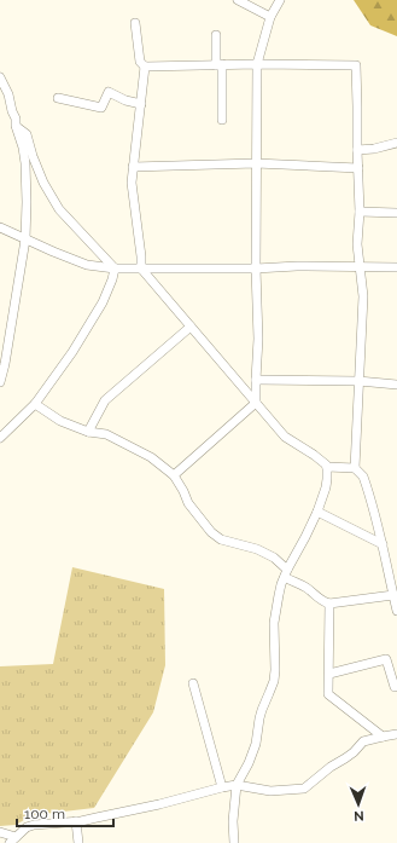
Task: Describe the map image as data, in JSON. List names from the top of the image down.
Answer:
{
  "scale_bar": "100 m",
  "north": "bottom"
}
